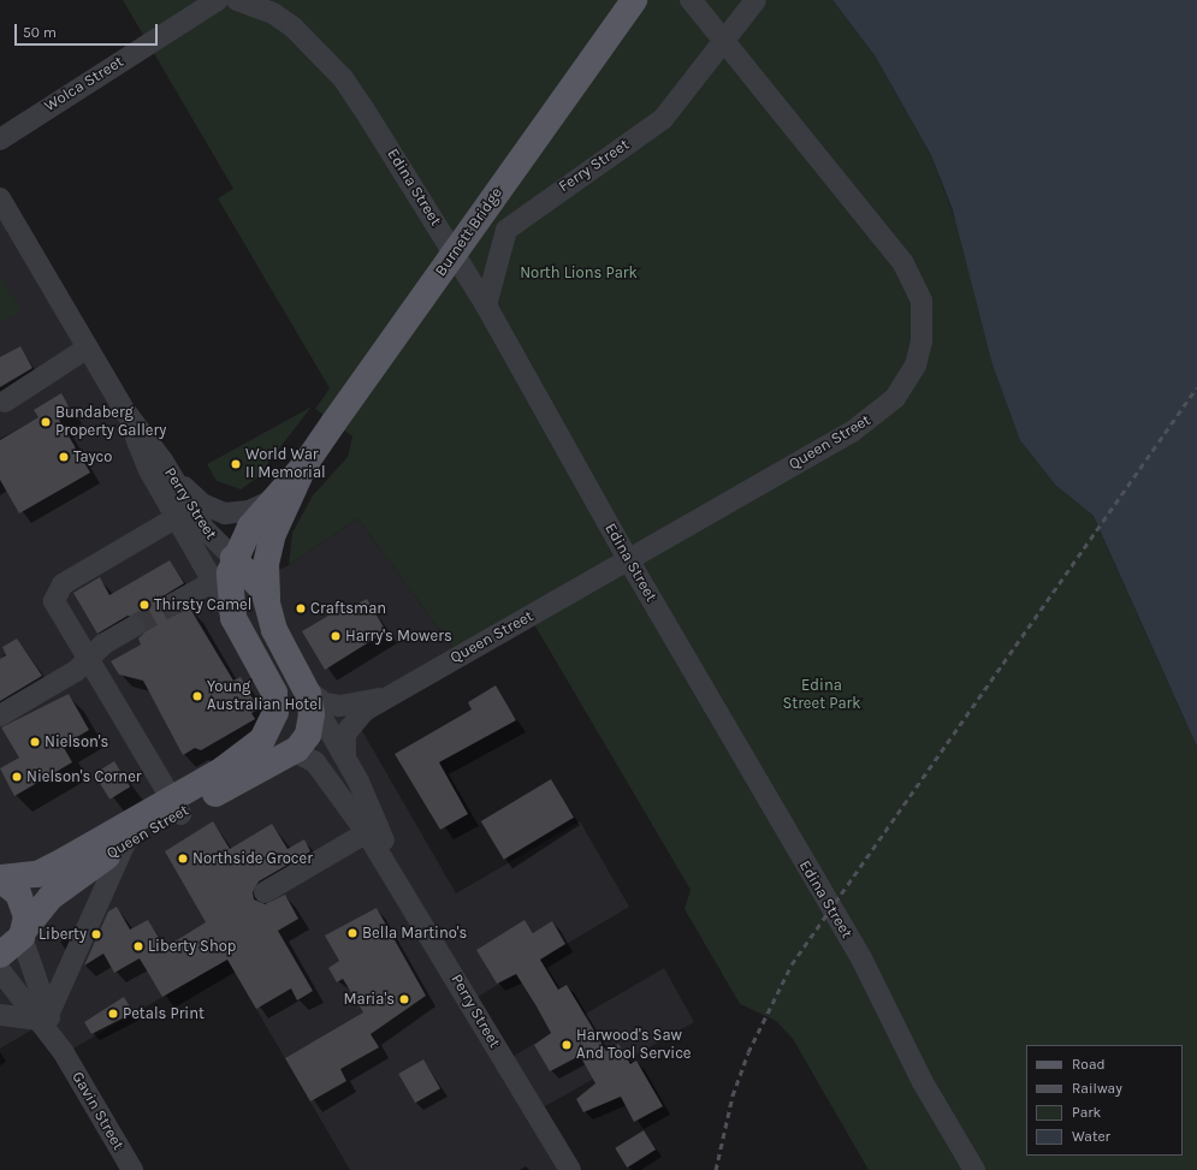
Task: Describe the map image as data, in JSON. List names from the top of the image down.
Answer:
{
  "streets": {
    "main road": ["Burnett Bridge", "Queen Street", "Perry Street"],
    "street": [
      "Wolca Street",
      "Ferry Street",
      "Edina Street",
      "Gavin Street"
    ]
  },
  "crossings": [
    ["Wolca Street", "Edina Street"],
    ["Ferry Street", "Edina Street"],
    ["Ferry Street", "Queen Street"],
    ["Edina Street", "Queen Street"],
    ["Burnett Bridge", "Perry Street"],
    ["Queen Street", "Perry Street"],
    ["Queen Street", "Gavin Street"]
  ],
  "parks": ["North Lions Park", "Edina Street Park"],
  "places": [
    "Bundaberg Property Gallery",
    "Tayco",
    "World War II Memorial",
    "Thirsty Camel",
    "Craftsman",
    "Harry's Mowers",
    "Young Australian Hotel",
    "Nielson's",
    "Nielson's Corner",
    "Northside Grocer",
    "Bella Martino's",
    "Liberty",
    "Liberty Shop",
    "Maria's",
    "Petals Print",
    "Harwood's Saw And Tool Service"
  ],
  "legend": [
    "Road",
    "Railway",
    "Park",
    "Water"
  ],
  "scale_bar": "50 m"
}
